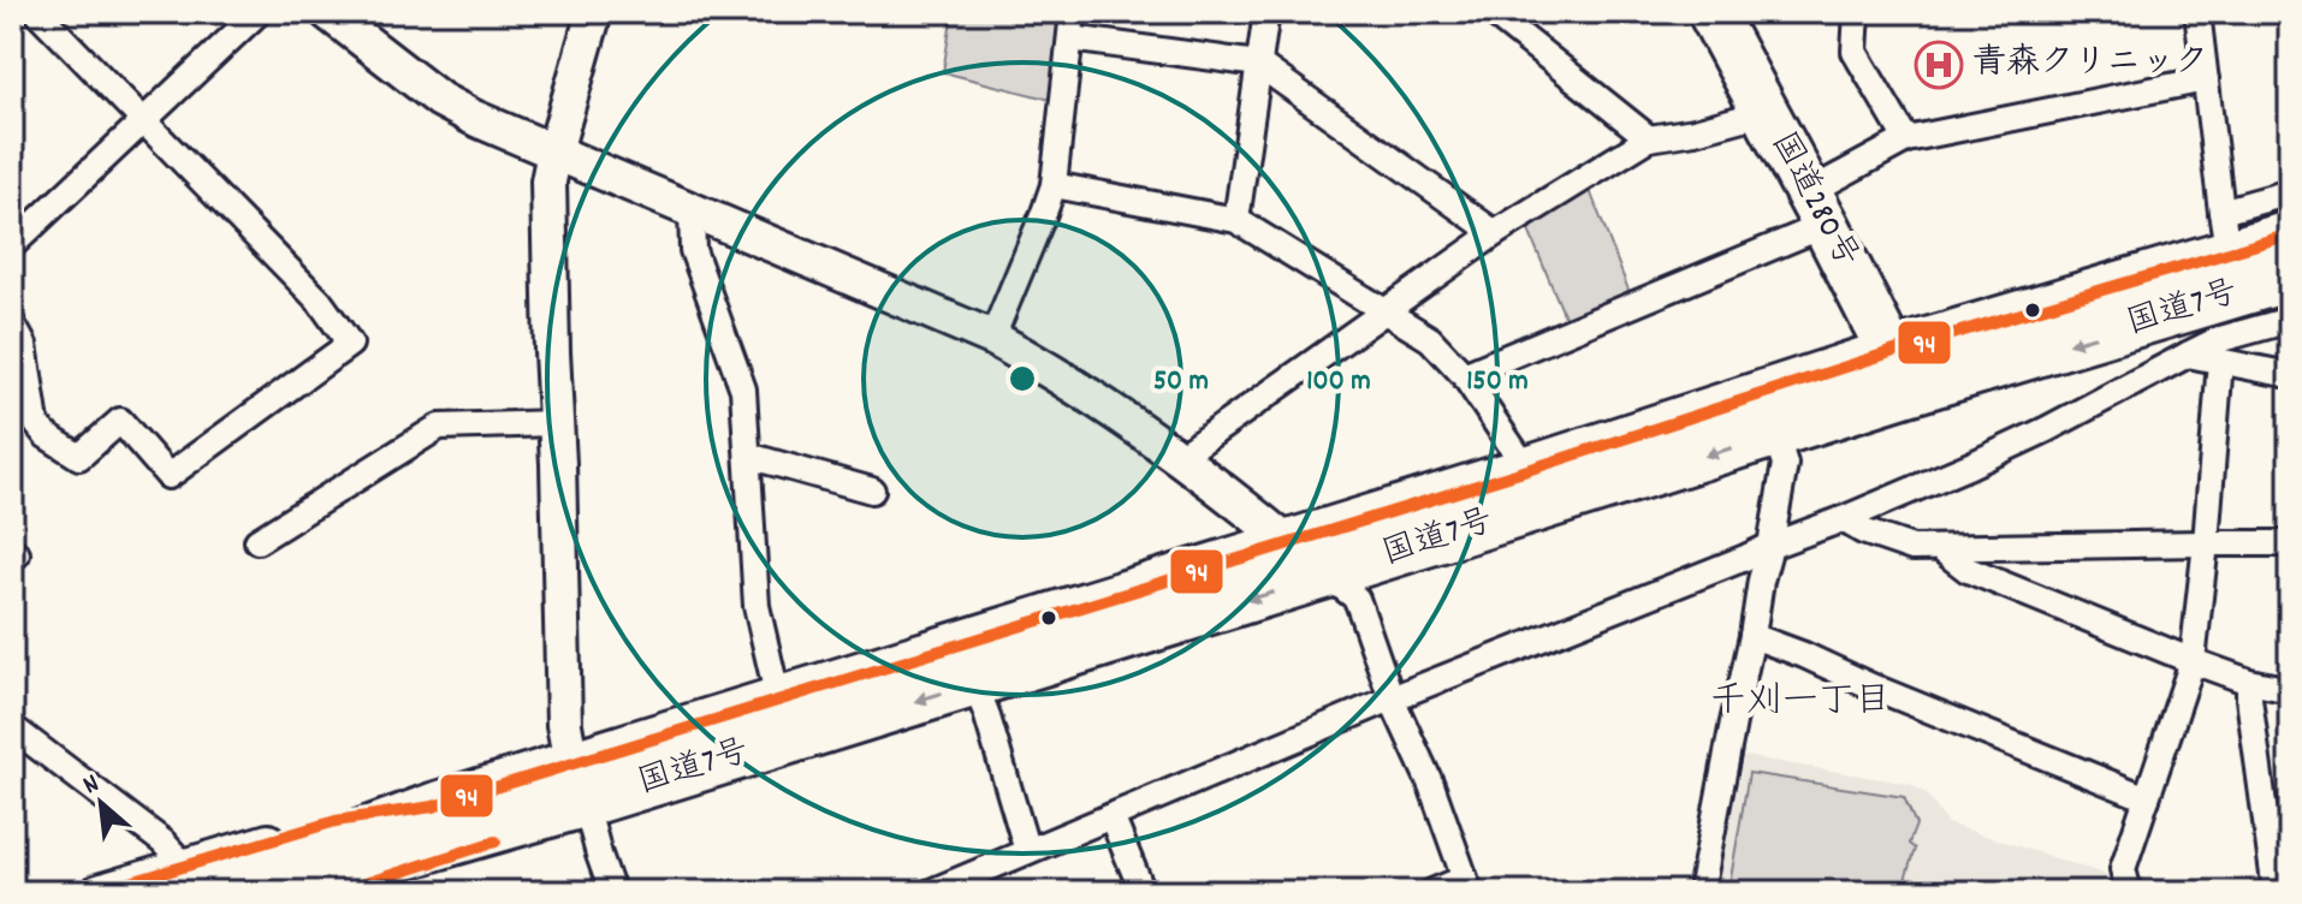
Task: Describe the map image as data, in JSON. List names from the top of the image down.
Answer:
{
  "streets": {
    "highway": ["国道280号", "国道7号"]
  },
  "crossings": [
    ["国道280号", "国道7号"]
  ],
  "districts": ["千刈一丁目"],
  "places": {
    "hospital": ["青森クリニック"]
  },
  "lines": ["transit line 94"],
  "north": "top left",
  "rings": ["50 m", "100 m", "150 m"]
}
